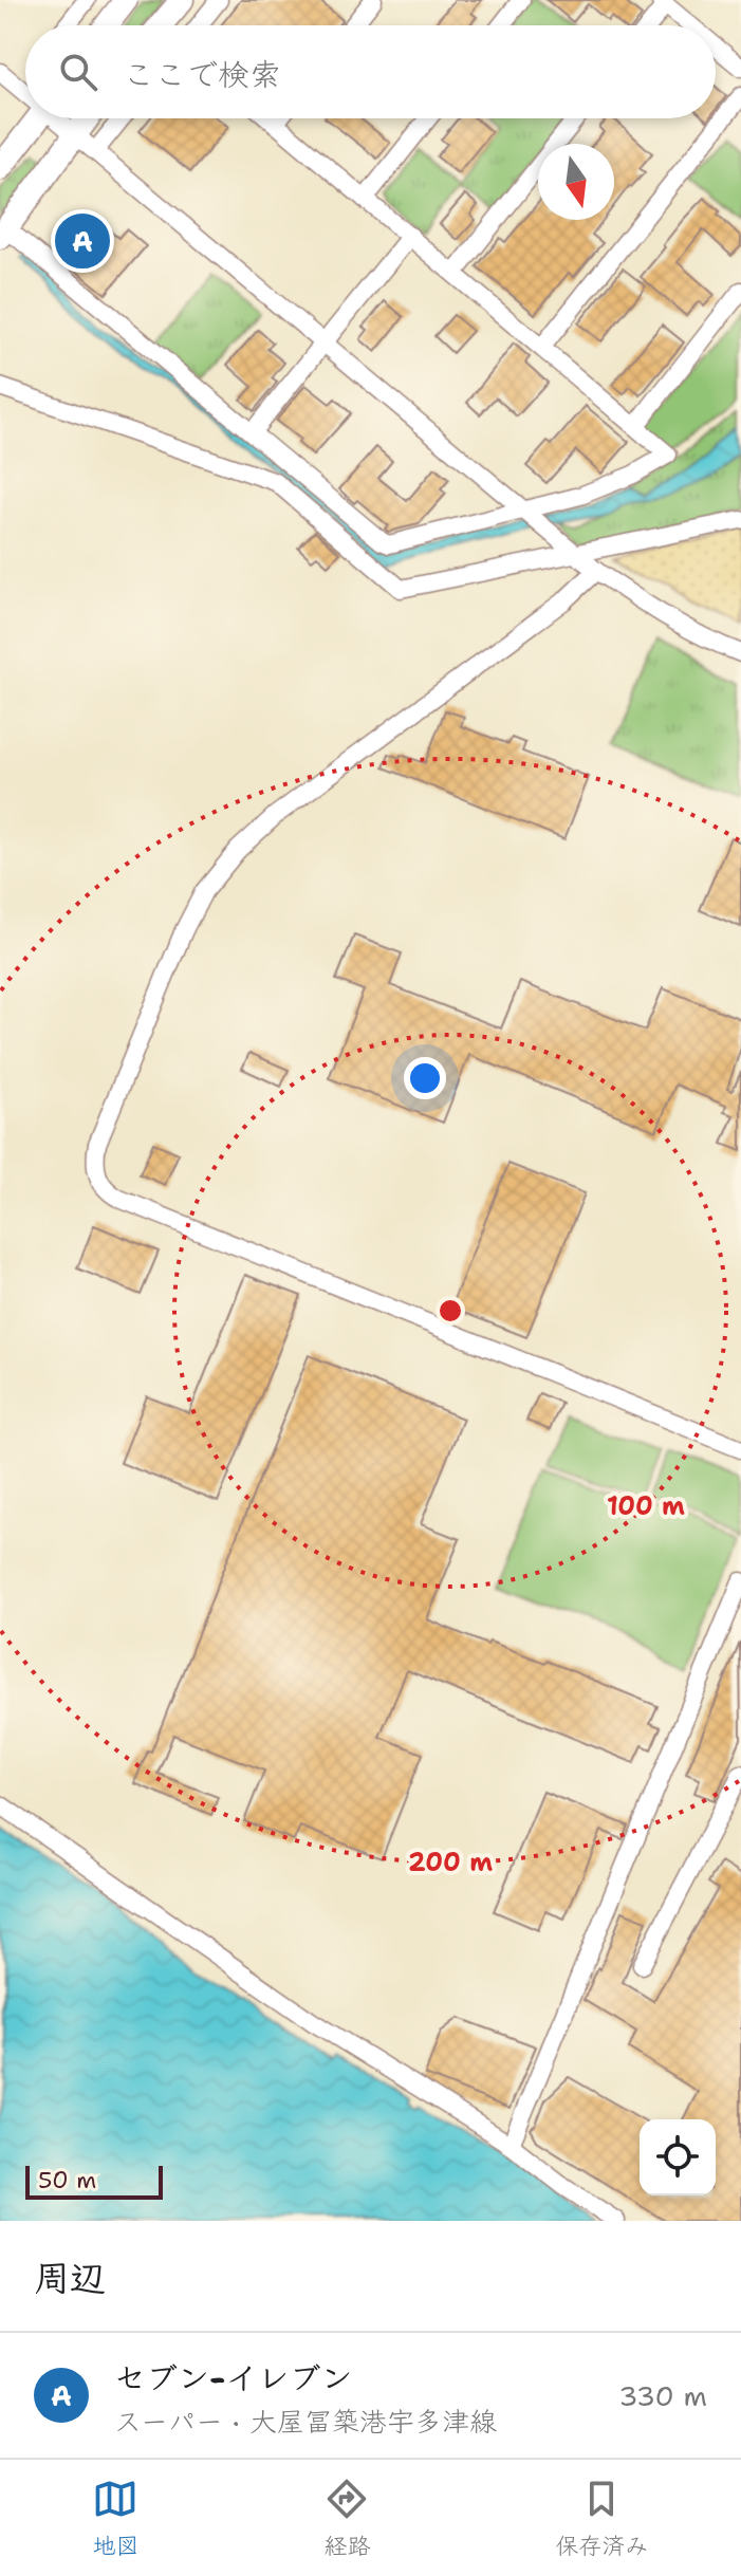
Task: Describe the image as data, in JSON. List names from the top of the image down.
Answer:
{
  "scale_bar": "50 m",
  "north": "bottom",
  "page": {
    "search": "ここで検索",
    "pins": "A",
    "scale": "50 m",
    "heading": "周辺",
    "list": [
      {
        "mark": "A",
        "name": "セブン-イレブン",
        "note": "スーパー · 大屋冨築港宇多津線",
        "value": "330 m"
      }
    ],
    "nav": ["地図", "経路", "保存済み"]
  },
  "rings": ["100 m", "200 m"]
}
